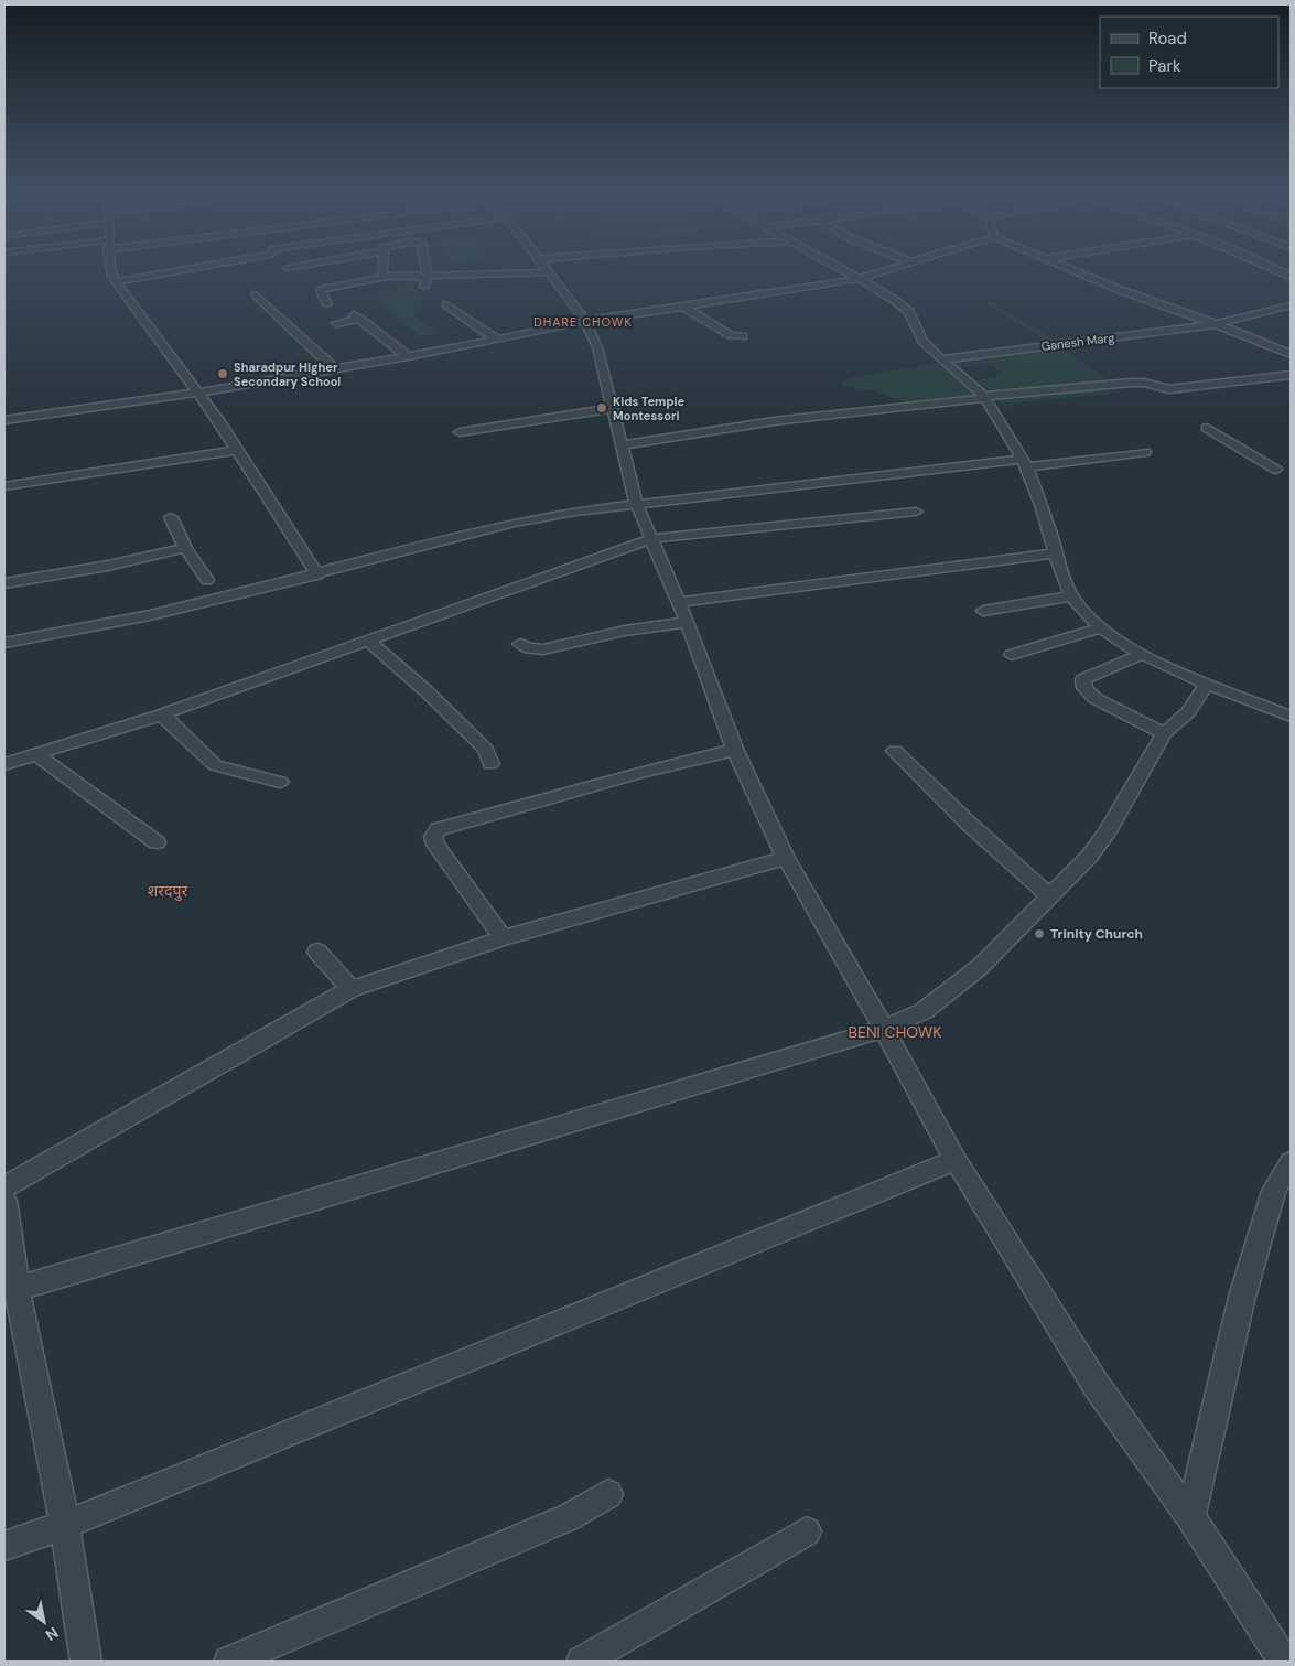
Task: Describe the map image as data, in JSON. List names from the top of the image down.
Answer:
{
  "streets": {
    "street": ["Ganesh Marg"]
  },
  "districts": ["DHARE CHOWK", "शरदपुर", "BENI CHOWK"],
  "places": ["Sharadpur Higher Secondary School", "Kids Temple Montessori", "Trinity Church"],
  "legend": ["Road", "Park"],
  "north": "bottom right"
}
